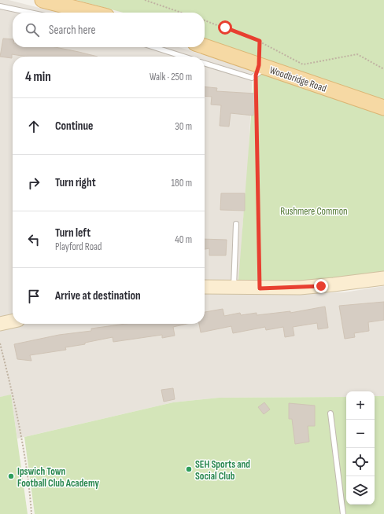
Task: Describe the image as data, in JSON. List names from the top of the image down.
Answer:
{
  "streets": {
    "main road": ["Woodbridge Road"]
  },
  "parks": ["Rushmere Common"],
  "places": ["SEH Sports and Social Club", "Ipswich Town Football Club Academy"],
  "page": {
    "search": "Search here",
    "heading": ["4 min", "Walk · 250 m"],
    "list": [
      ["Continue", "30 m"],
      ["Turn right", "180 m"],
      ["Turn left", "Playford Road", "40 m"],
      "Arrive at destination"
    ],
    "map_buttons": ["+", "−"]
  }
}
